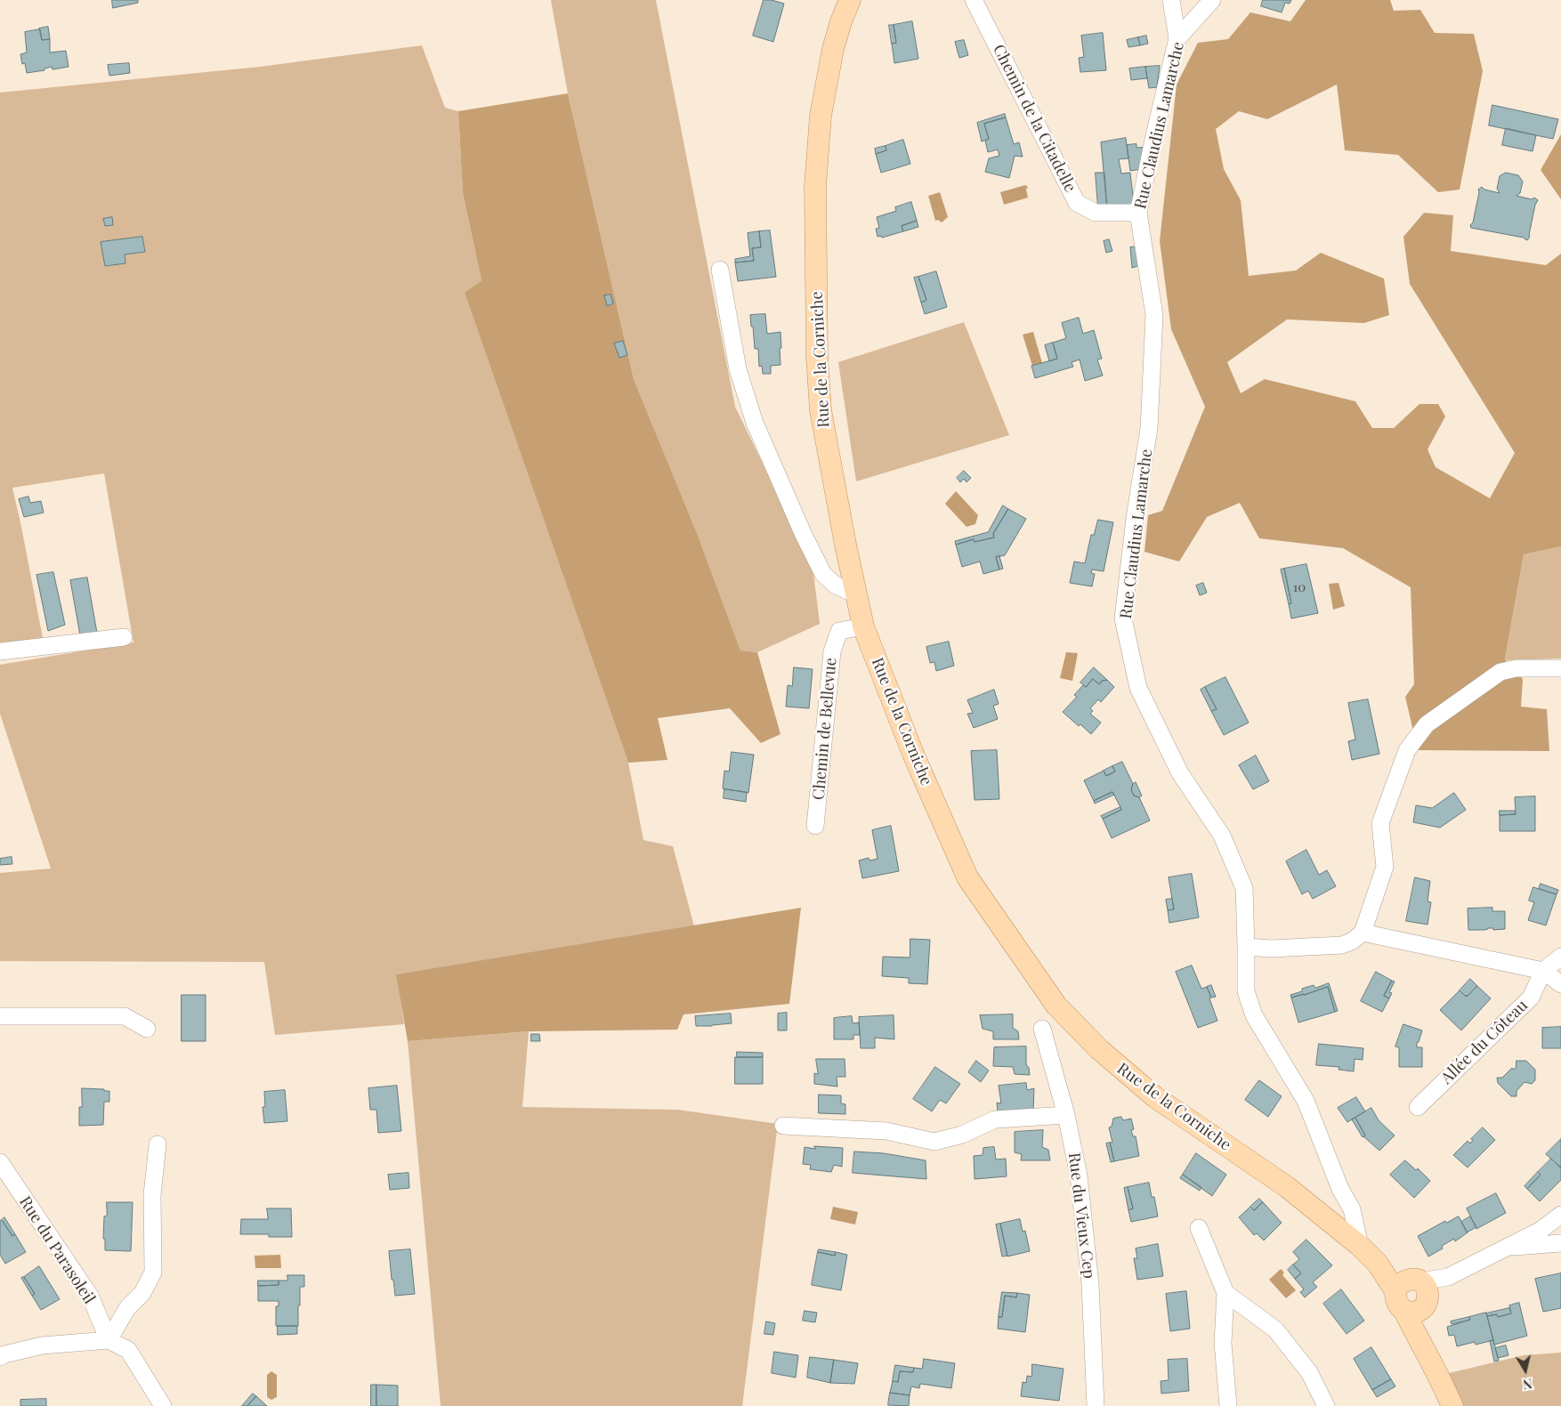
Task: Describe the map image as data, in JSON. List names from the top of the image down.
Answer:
{
  "streets": {
    "main road": ["Rue de la Corniche"],
    "street": [
      "Chemin de la Citadelle",
      "Rue Claudius Lamarche",
      "Chemin de Bellevue",
      "Allée du Côteau",
      "Rue du Vieux Cep",
      "Rue du Parasoleil"
    ]
  },
  "crossings": [
    ["Chemin de la Citadelle", "Rue Claudius Lamarche"],
    ["Rue Claudius Lamarche", "Rue de la Corniche"],
    ["Rue de la Corniche", "Chemin de Bellevue"]
  ],
  "house_numbers": ["10"],
  "north": "bottom"
}
